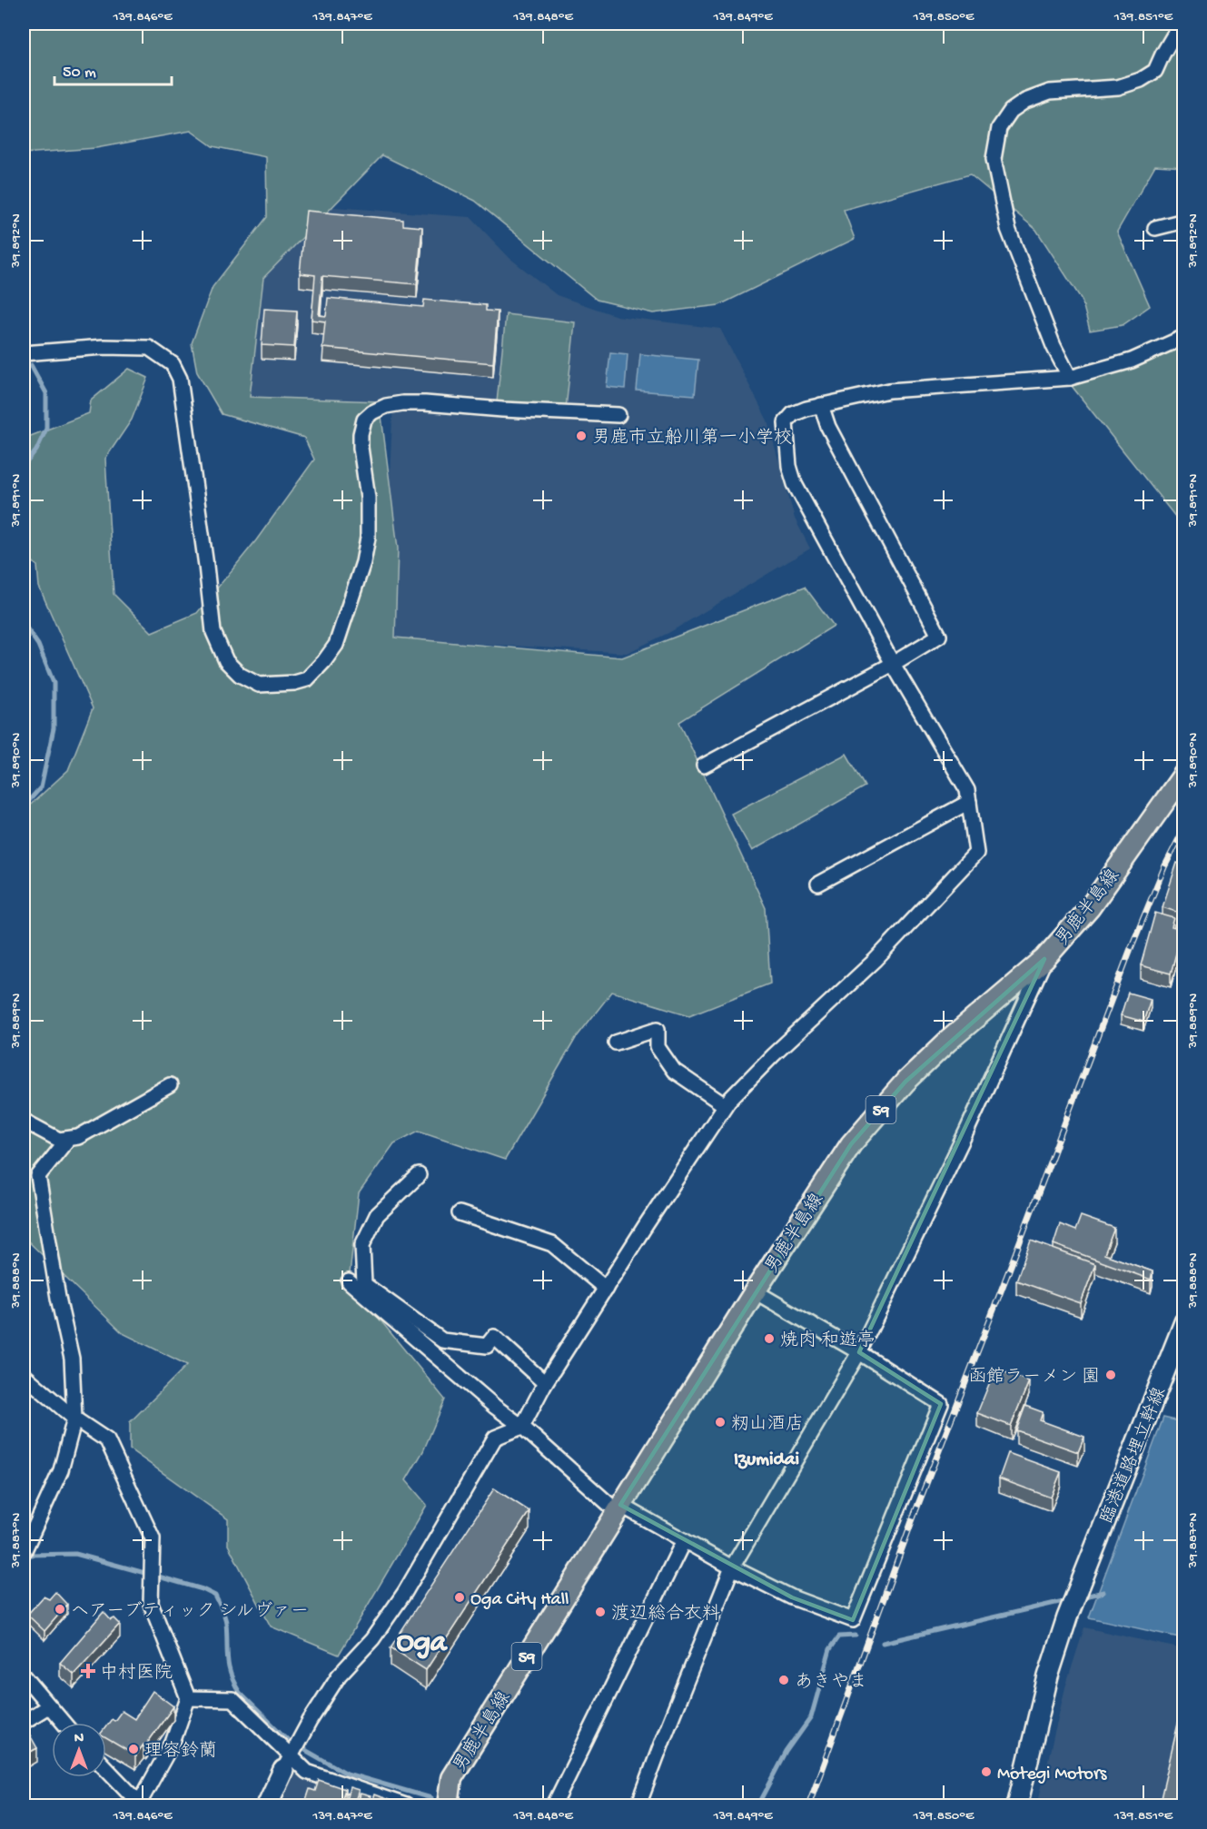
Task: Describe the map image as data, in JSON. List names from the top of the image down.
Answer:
{
  "streets": {
    "main road": ["男鹿半島線", "59"],
    "street": ["臨港道路埋立幹線"]
  },
  "districts": ["Izumidai", "Oga"],
  "places": {
    "other": [
      "男鹿市立船川第一小学校",
      "焼肉 和遊亭",
      "函館ラーメン 園",
      "籾山酒店",
      "Oga City Hall",
      "ヘアーブティック シルヴァー",
      "渡辺総合衣料",
      "あきやま",
      "理容鈴蘭",
      "Motegi Motors"
    ],
    "health": ["中村医院"]
  },
  "scale_bar": "50 m",
  "north": "top",
  "coordinates": [
    "139.846°E",
    "139.847°E",
    "139.848°E",
    "139.849°E",
    "139.850°E",
    "139.851°E",
    "39.892°N",
    "39.891°N",
    "39.890°N",
    "39.889°N",
    "39.888°N",
    "39.887°N"
  ]
}
